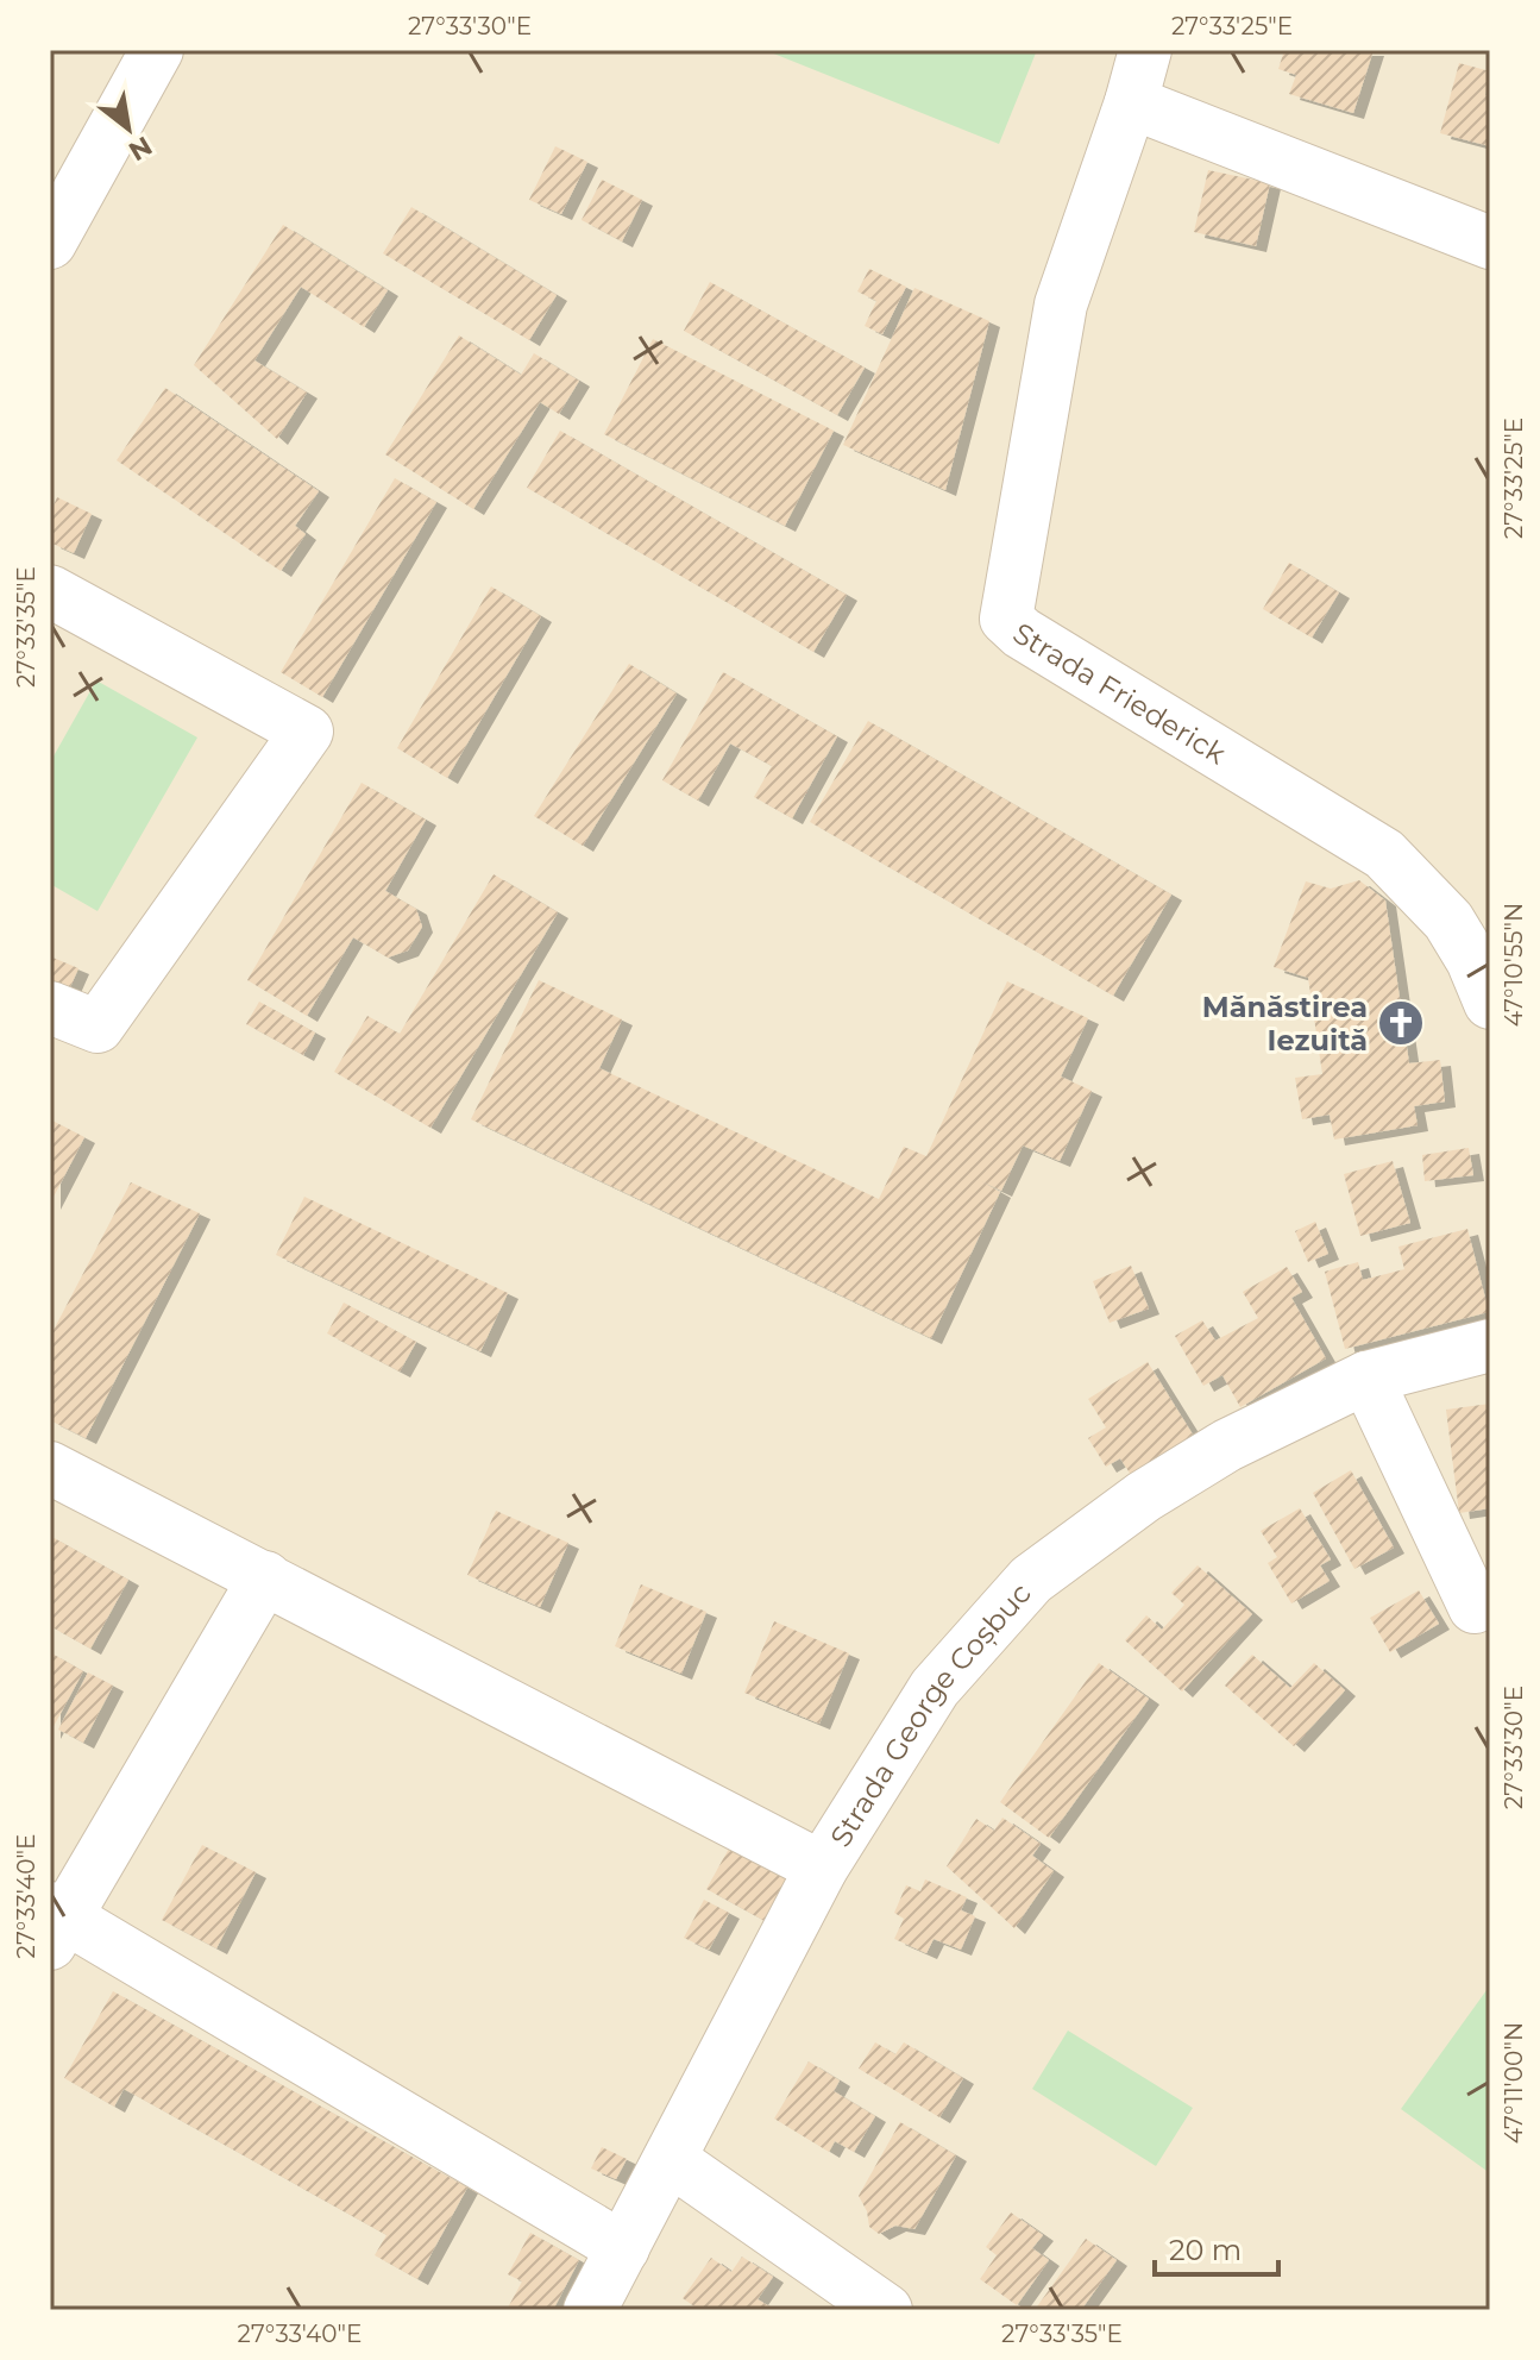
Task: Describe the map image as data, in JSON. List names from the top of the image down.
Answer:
{
  "streets": {
    "street": ["Strada Friederick", "Strada George Coșbuc"]
  },
  "places": {
    "church": ["Mănăstirea Iezuită"]
  },
  "scale_bar": "20 m",
  "north": "bottom right",
  "coordinates": [
    "27°33'30\"E",
    "27°33'25\"E",
    "27°33'35\"E",
    "47°10'55\"N",
    "27°33'40\"E",
    "47°11'00\"N"
  ]
}
